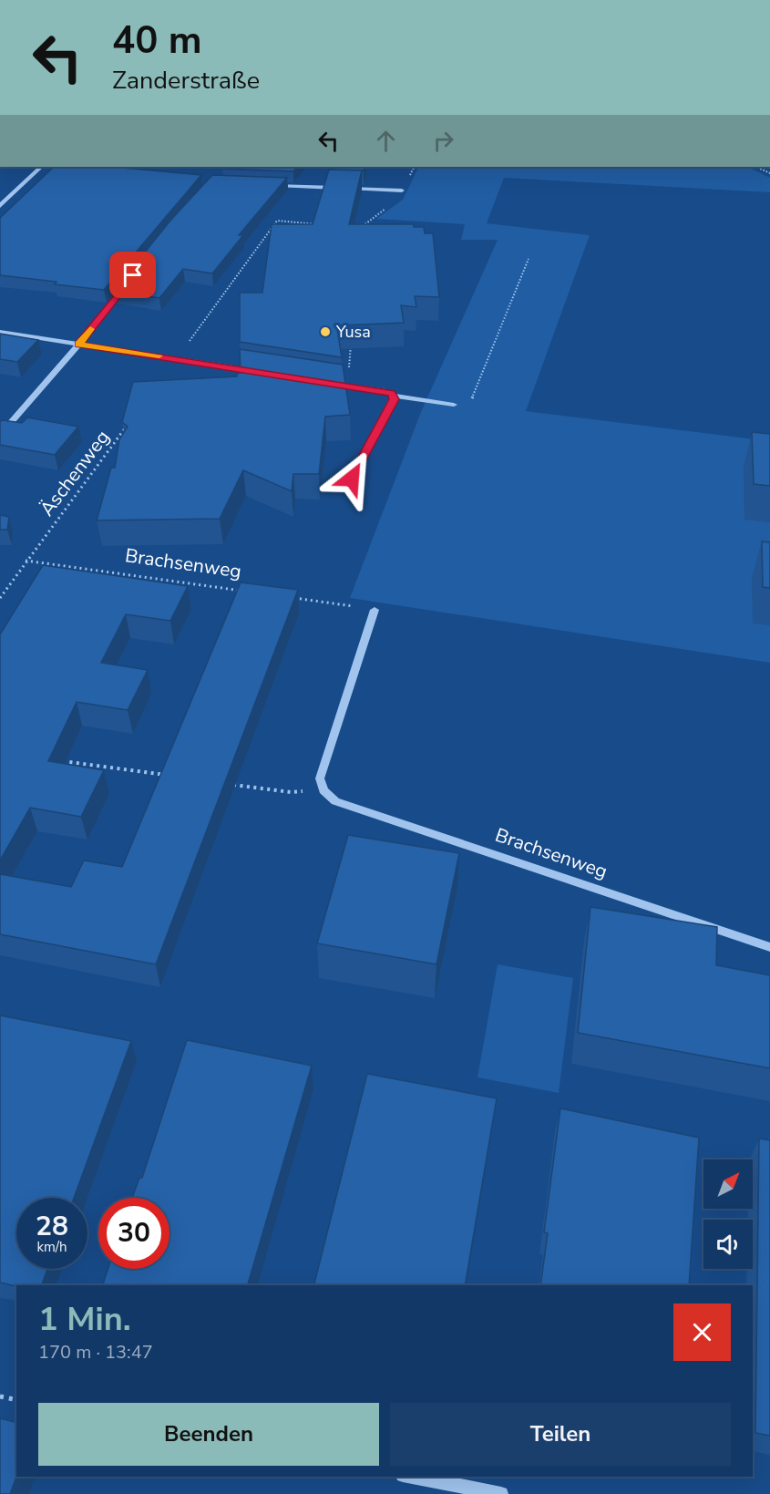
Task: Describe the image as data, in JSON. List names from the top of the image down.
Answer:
{
  "streets": {
    "street": ["Brachsenweg"],
    "path": ["Äschenweg"]
  },
  "crossings": [
    ["Äschenweg", "Brachsenweg"]
  ],
  "places": ["Yusa"],
  "north": "top right",
  "page": {
    "turn": ["40 m", "Zanderstraße"],
    "speed": "28 km/h",
    "limit": "30",
    "heading": ["1 Min.", "170 m · 13:47"],
    "buttons": ["Beenden", "Teilen"]
  }
}
